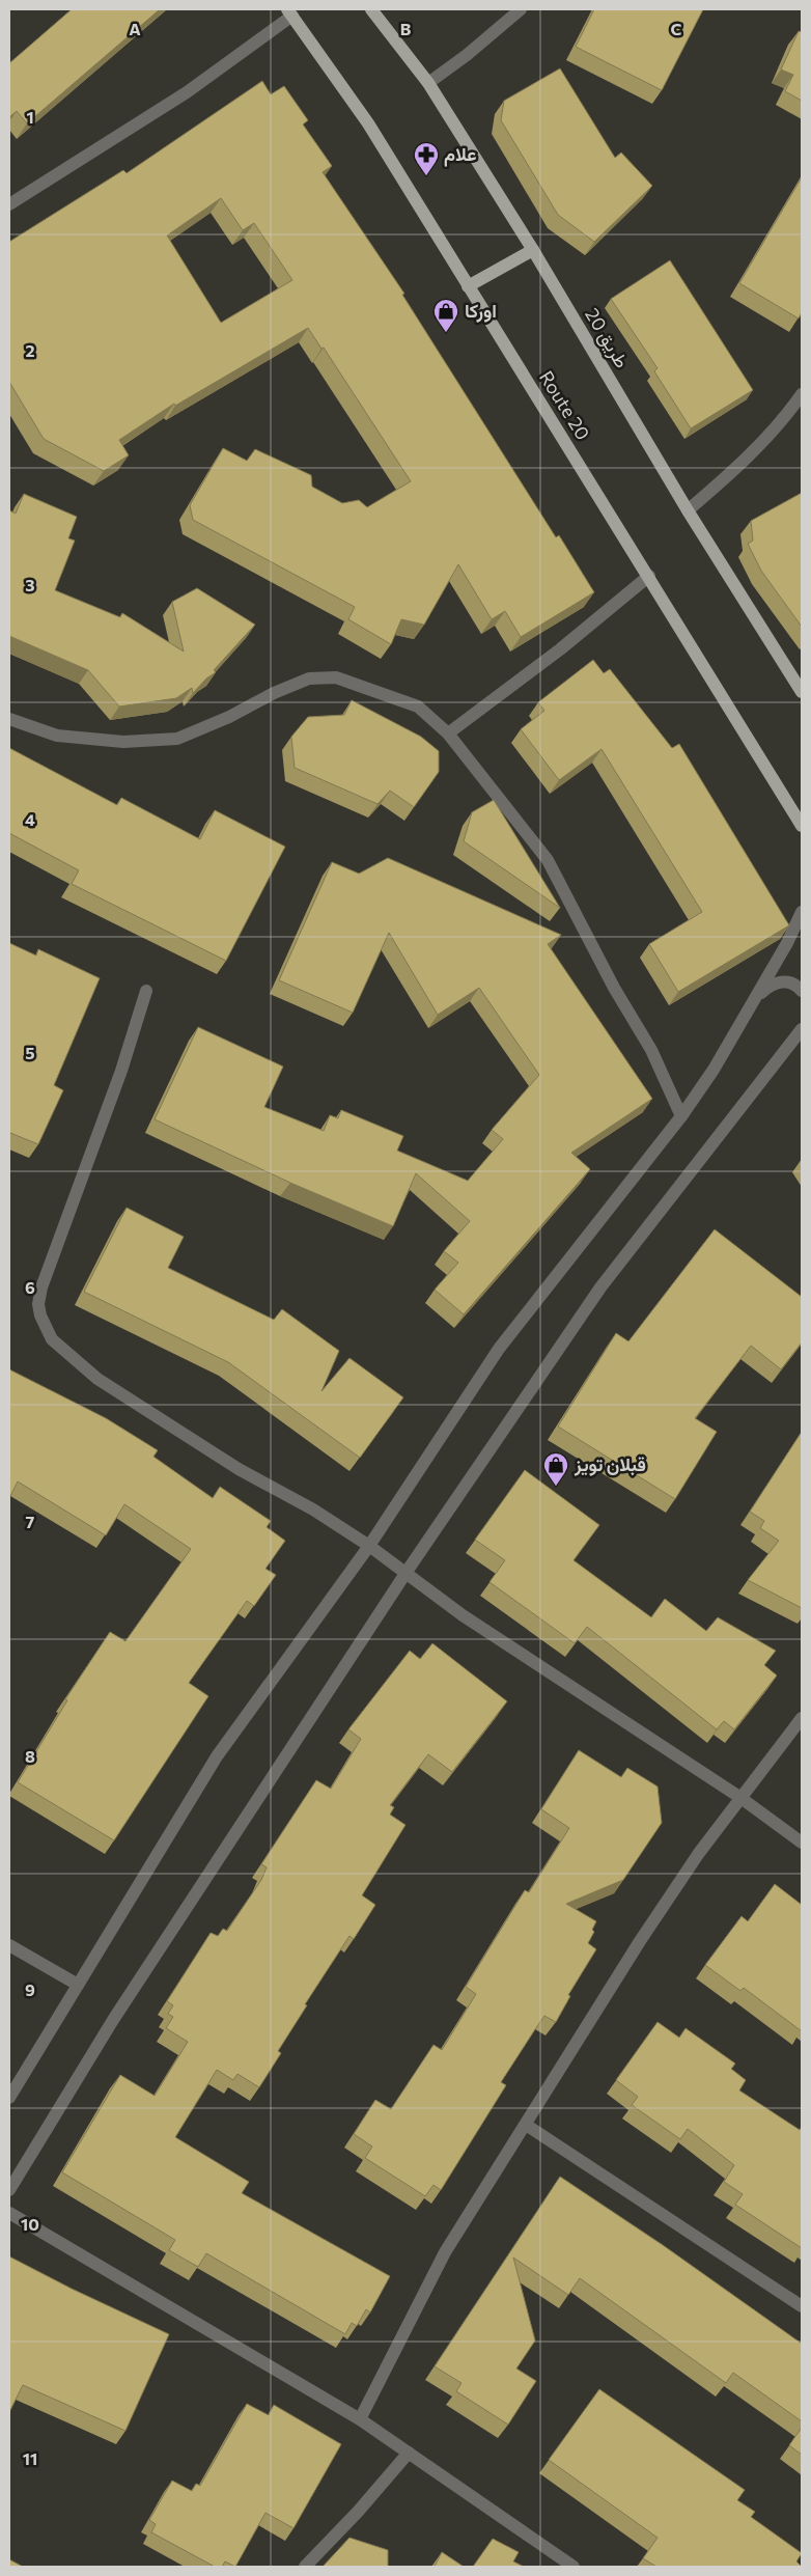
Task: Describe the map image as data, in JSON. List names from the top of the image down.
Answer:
{
  "streets": {
    "main road": ["طريق 20", "Route 20"]
  },
  "places": {
    "pharmacy": ["علام"],
    "shop": ["اوركا", "قبلان تويز"]
  },
  "grid": {
    "columns": ["A", "B", "C"],
    "rows": [
      "1",
      "2",
      "3",
      "4",
      "5",
      "6",
      "7",
      "8",
      "9",
      "10",
      "11"
    ]
  }
}
